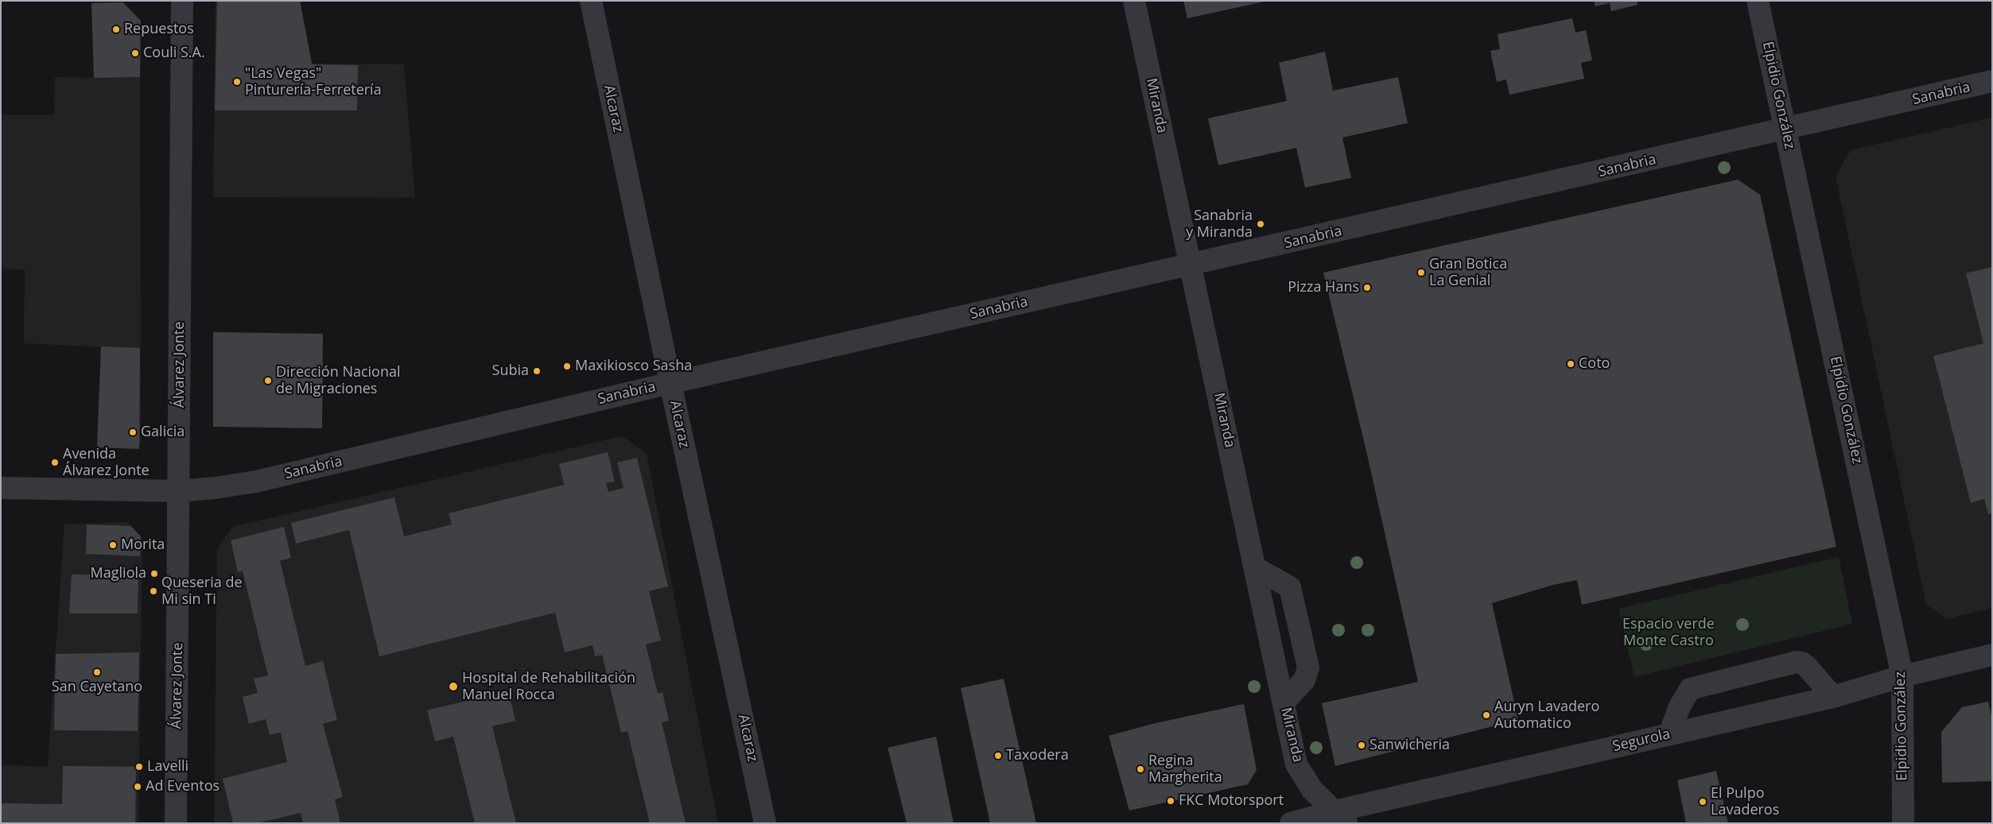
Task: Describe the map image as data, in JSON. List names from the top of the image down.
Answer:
{
  "streets": {
    "street": [
      "Sanabria",
      "Elpidio González",
      "Miranda",
      "Alcaraz",
      "Álvarez Jonte",
      "Segurola"
    ]
  },
  "crossings": [
    ["Sanabria", "Elpidio González"],
    ["Sanabria", "Miranda"],
    ["Sanabria", "Alcaraz"],
    ["Sanabria", "Álvarez Jonte"],
    ["Elpidio González", "Segurola"],
    ["Miranda", "Segurola"]
  ],
  "parks": ["Espacio verde Monte Castro"],
  "places": [
    "Repuestos",
    "Couli S.A.",
    "\"Las Vegas\" Pinturería-Ferretería",
    "Sanabria y Miranda",
    "Gran Botica La Genial",
    "Pizza Hans",
    "Coto",
    "Maxikiosco Sasha",
    "Subia",
    "Dirección Nacional de Migraciones",
    "Galicia",
    "Avenida Álvarez Jonte",
    "Morita",
    "Magliola",
    "Queseria de Mi sin Ti",
    "San Cayetano",
    "Hospital de Rehabilitación Manuel Rocca",
    "Auryn Lavadero Automatico",
    "Sanwicheria",
    "Taxodera",
    "Lavelli",
    "Regina Margherita",
    "Ad Eventos",
    "FKC Motorsport",
    "El Pulpo Lavaderos"
  ]
}
